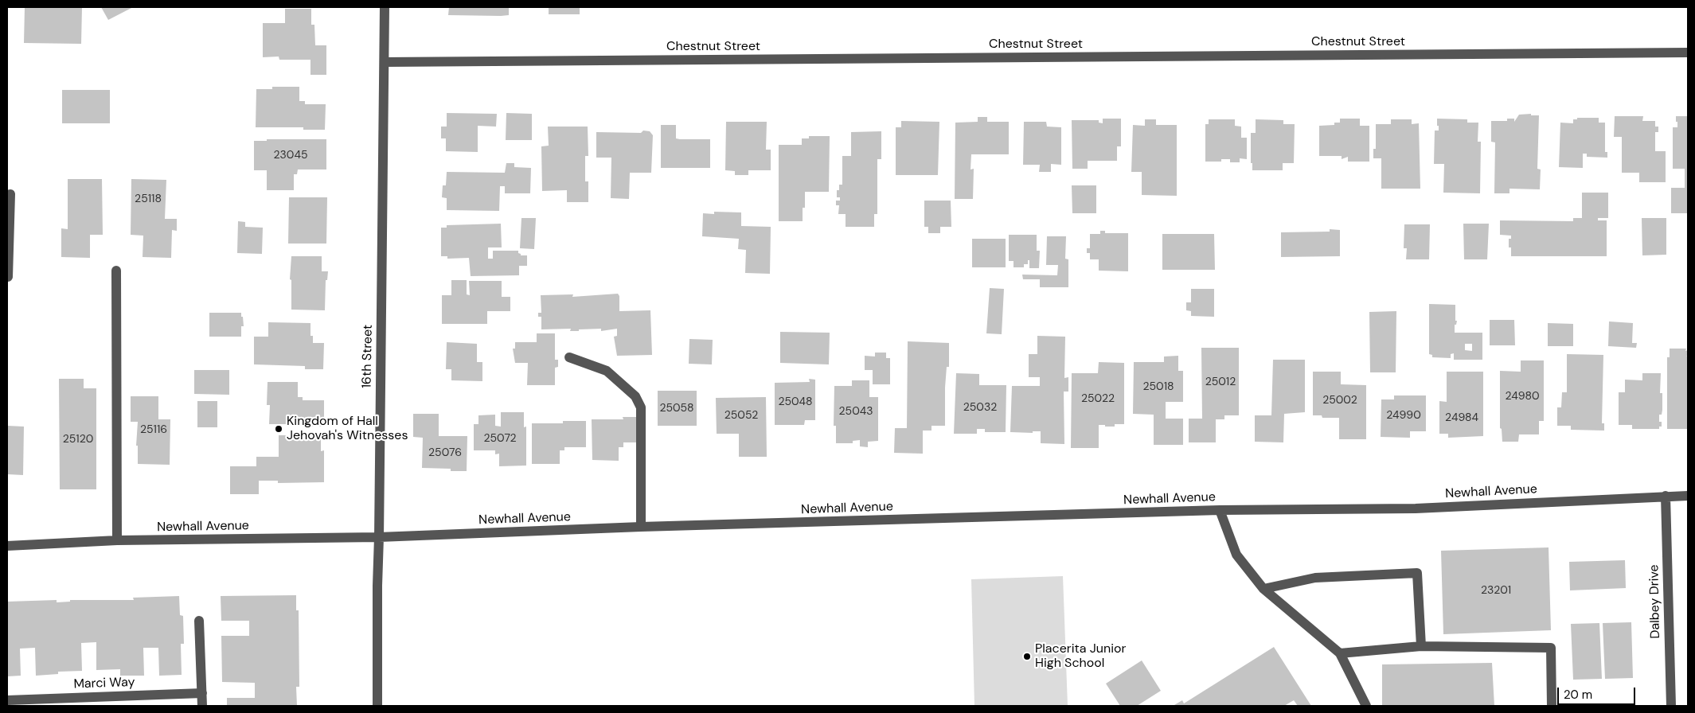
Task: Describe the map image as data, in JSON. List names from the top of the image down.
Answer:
{
  "streets": {
    "street": [
      "Chestnut Street",
      "16th Street",
      "Newhall Avenue",
      "Dalbey Drive",
      "Marci Way"
    ]
  },
  "crossings": [
    ["Chestnut Street", "16th Street"],
    ["16th Street", "Newhall Avenue"],
    ["Newhall Avenue", "Dalbey Drive"]
  ],
  "places": ["Kingdom of Hall Jehovah's Witnesses", "Placerita Junior High School"],
  "house_numbers": [
    "23045",
    "25118",
    "25012",
    "25018",
    "24980",
    "25022",
    "25002",
    "25048",
    "25032",
    "25058",
    "25043",
    "25052",
    "24990",
    "24984",
    "25116",
    "25072",
    "25120",
    "25076",
    "23201"
  ],
  "scale_bar": "20 m"
}
